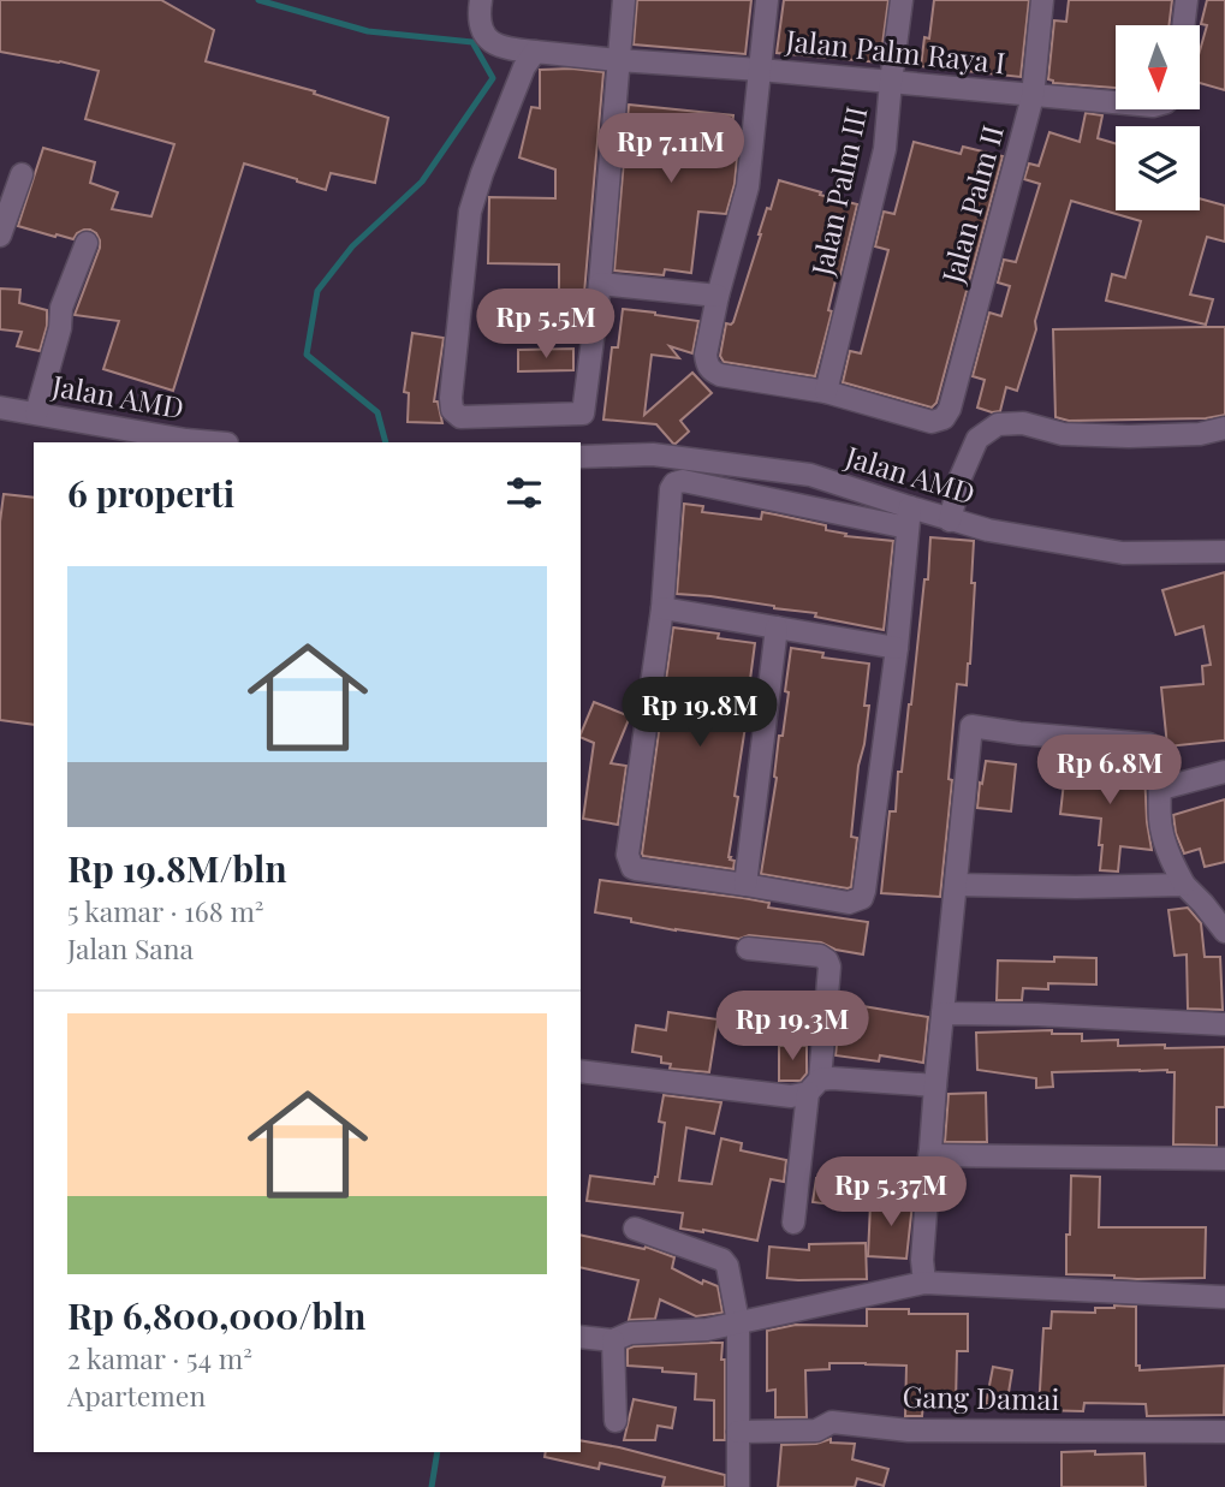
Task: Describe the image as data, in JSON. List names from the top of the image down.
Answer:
{
  "streets": {
    "street": [
      "Jalan Palm Raya I",
      "Jalan Palm III",
      "Jalan Palm II",
      "Jalan AMD",
      "Gang Damai"
    ]
  },
  "crossings": [
    ["Jalan Palm Raya I", "Jalan Palm III"],
    ["Jalan Palm Raya I", "Jalan Palm II"],
    ["Jalan Palm III", "Jalan Palm II"]
  ],
  "north": "bottom",
  "page": {
    "price": [
      "Rp 7.11M",
      "Rp 5.5M",
      "Rp 19.8M",
      "Rp 6.8M",
      "Rp 19.3M",
      "Rp 5.37M"
    ],
    "heading": "6 properti",
    "list": [
      {
        "name": "Rp 19.8M/bln",
        "note": "5 kamar · 168 m² · Jalan Sana"
      },
      {
        "name": "Rp 6,800,000/bln",
        "note": "2 kamar · 54 m² · Apartemen"
      }
    ]
  }
}
